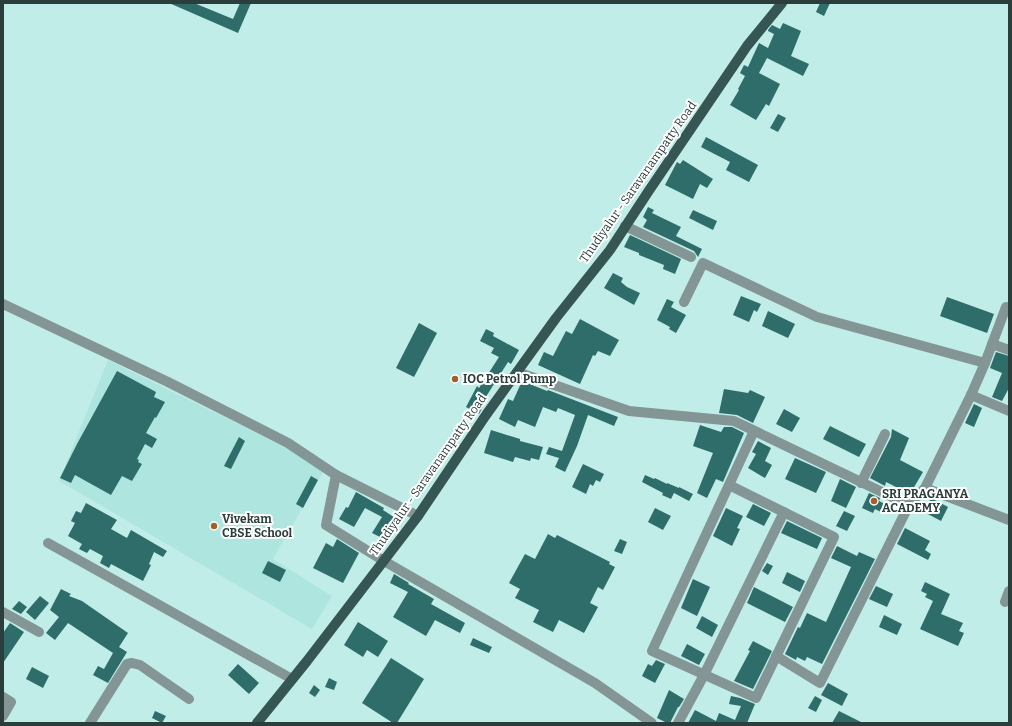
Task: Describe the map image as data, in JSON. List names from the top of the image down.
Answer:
{
  "streets": {
    "main road": ["Thudiyalur - Saravanampatty Road"]
  },
  "places": ["IOC Petrol Pump", "SRI PRAGANYA ACADEMY", "Vivekam CBSE School"]
}
